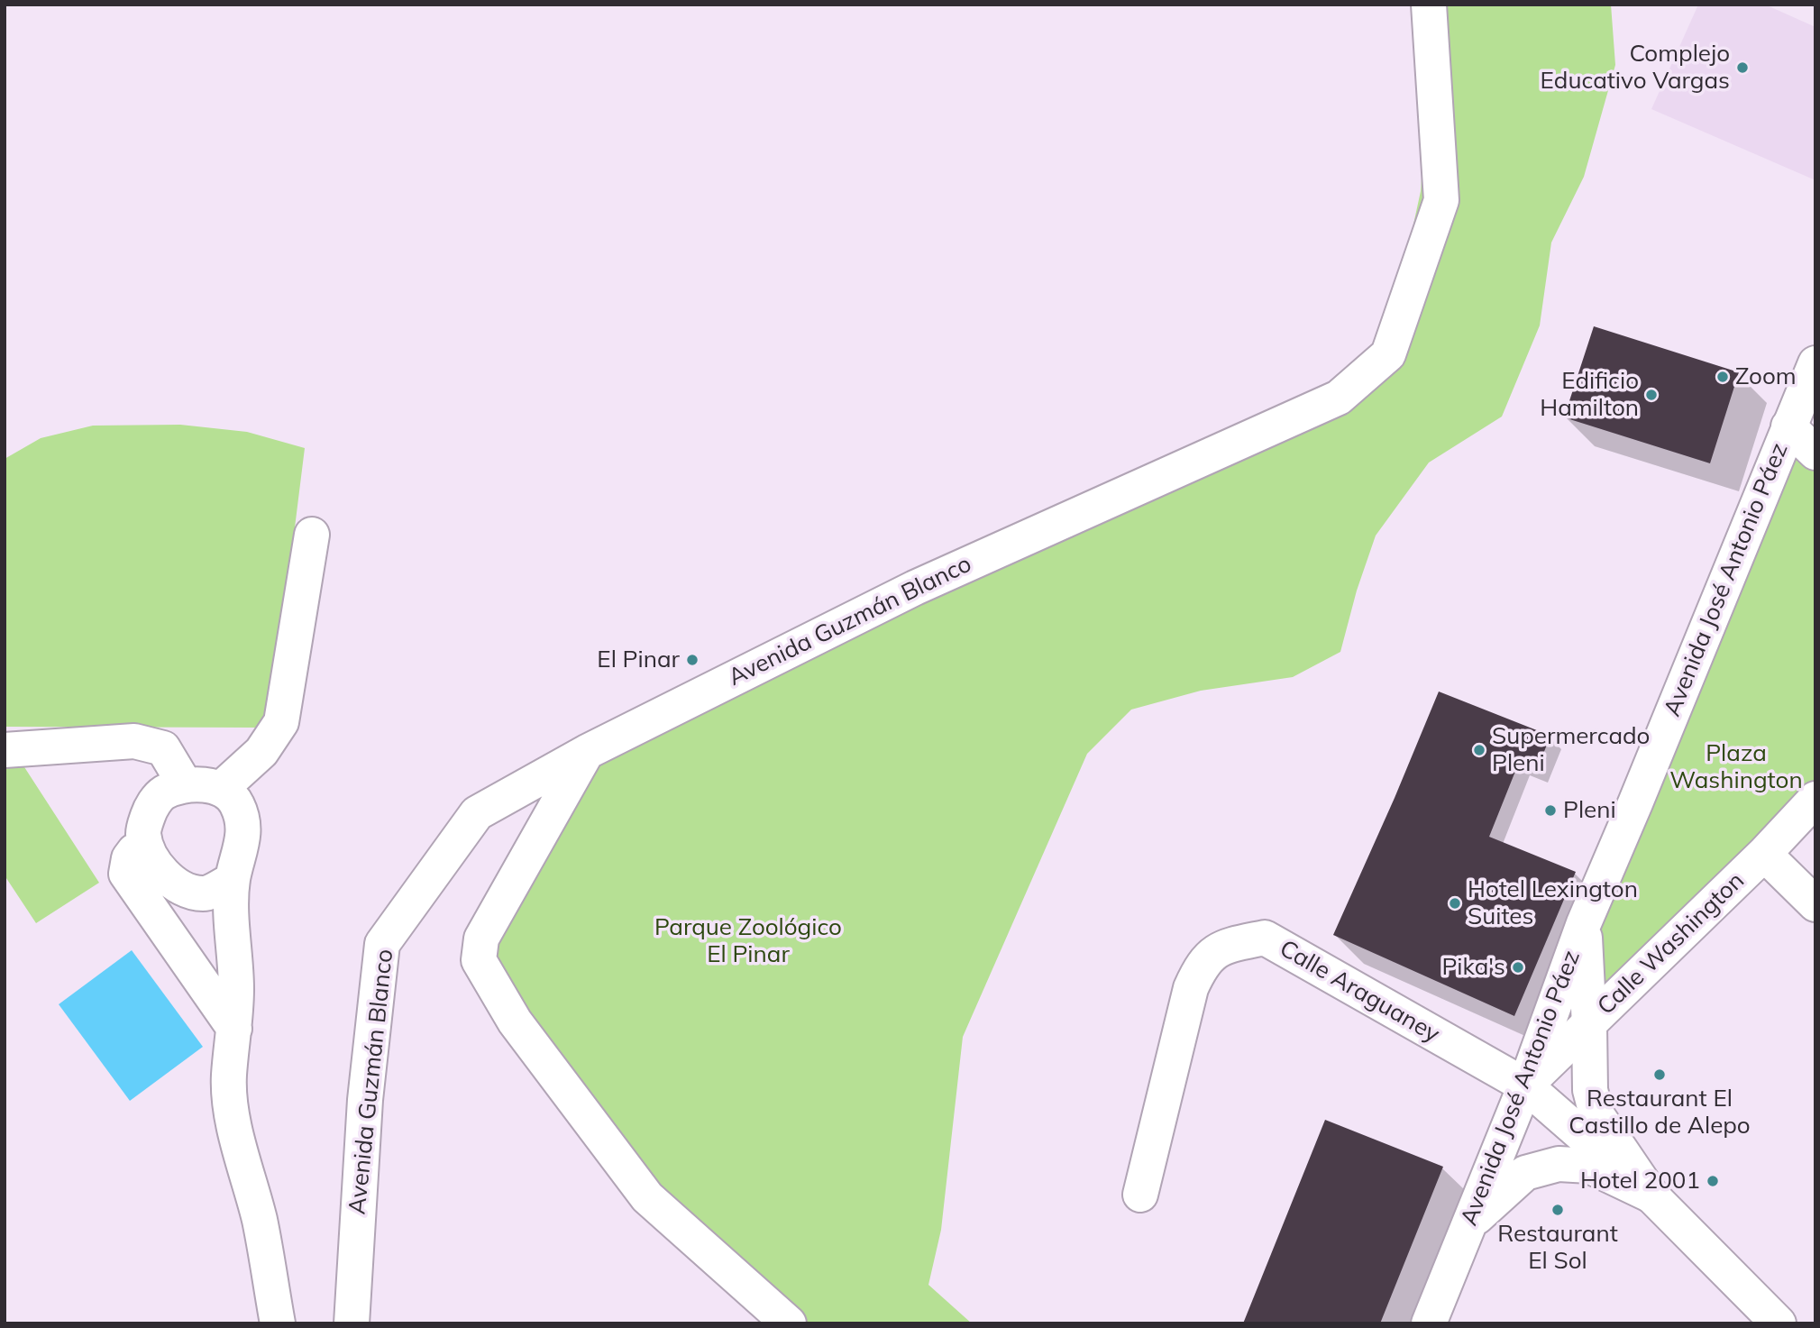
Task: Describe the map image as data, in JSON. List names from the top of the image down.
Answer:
{
  "streets": {
    "street": [
      "Avenida José Antonio Páez",
      "Avenida Guzmán Blanco",
      "Calle Washington",
      "Calle Araguaney"
    ]
  },
  "crossings": [
    ["Avenida José Antonio Páez", "Calle Washington"],
    ["Avenida José Antonio Páez", "Calle Araguaney"],
    ["Calle Washington", "Calle Araguaney"]
  ],
  "parks": ["Plaza Washington", "Parque Zoológico El Pinar"],
  "places": [
    "Complejo Educativo Vargas",
    "Zoom",
    "Edificio Hamilton",
    "El Pinar",
    "Supermercado Pleni",
    "Pleni",
    "Hotel Lexington Suites",
    "Pika's",
    "Restaurant El Castillo de Alepo",
    "Hotel 2001",
    "Restaurant El Sol"
  ]
}
